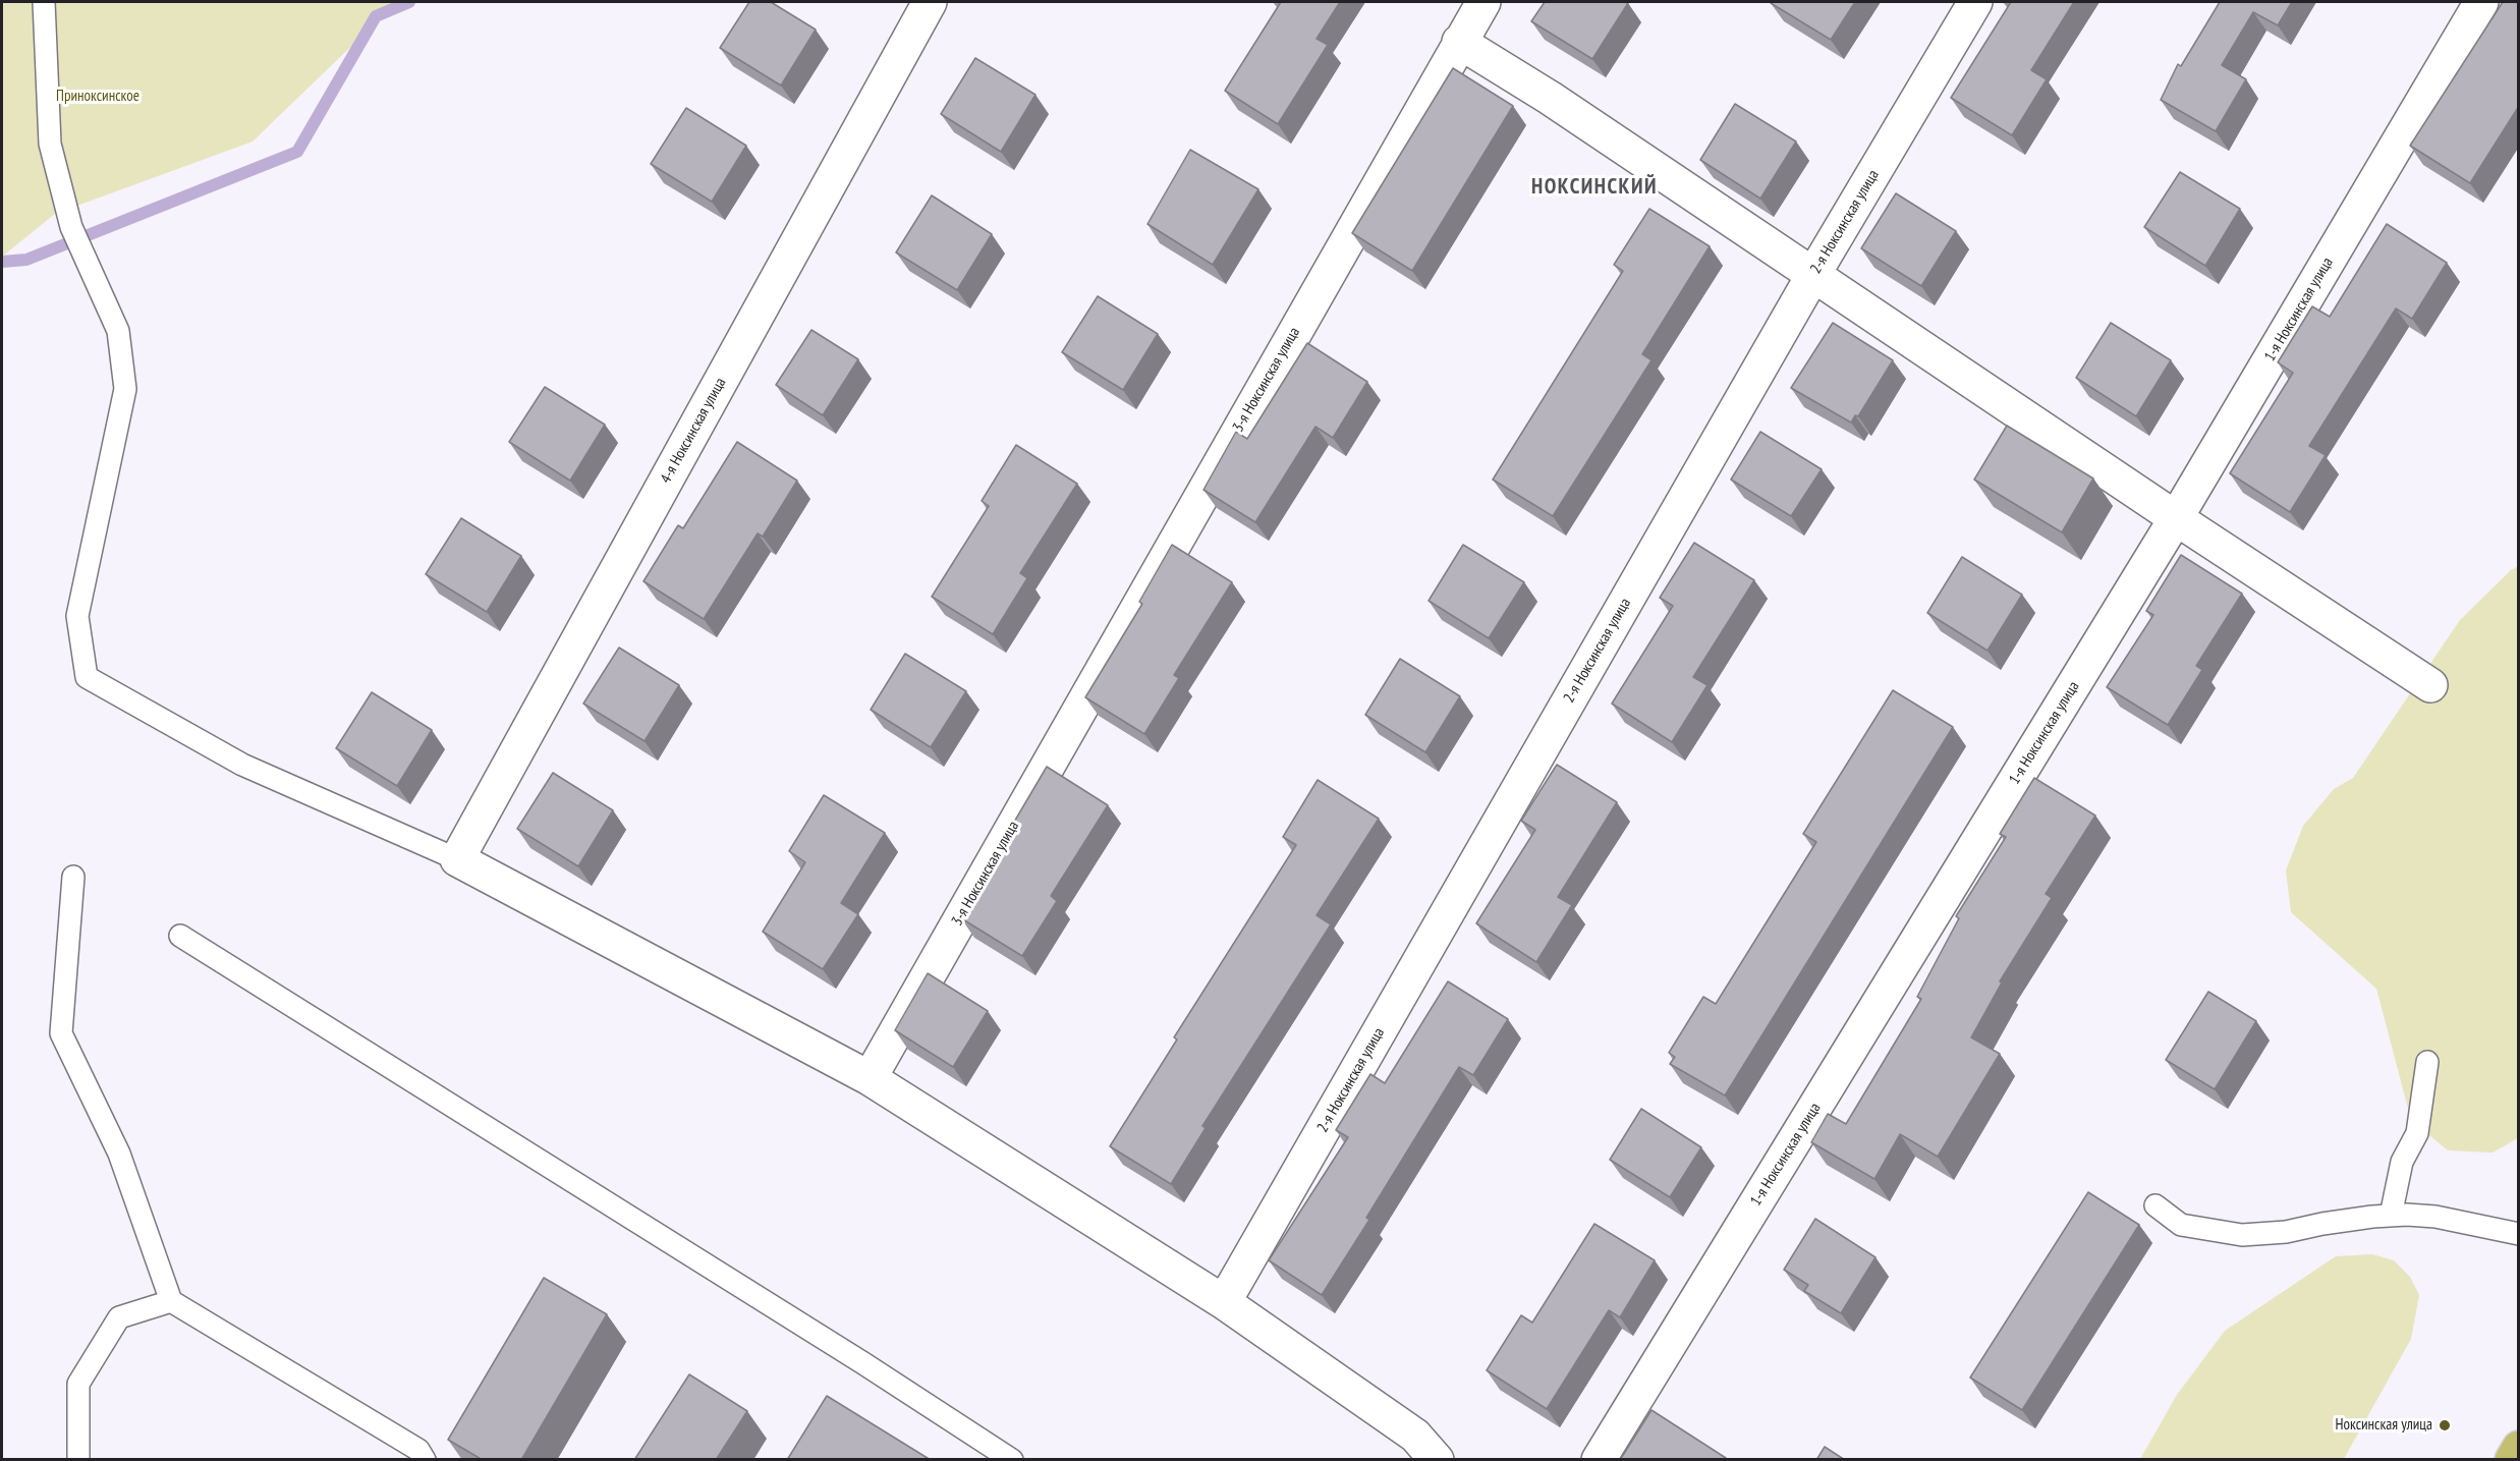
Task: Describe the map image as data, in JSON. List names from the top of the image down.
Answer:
{
  "streets": {
    "street": [
      "2-я Ноксинская улица",
      "1-я Ноксинская улица",
      "3-я Ноксинская улица",
      "4-я Ноксинская улица"
    ]
  },
  "districts": ["НОКСИНСКИЙ"],
  "parks": ["Приноксинское"],
  "places": ["Ноксинская улица"]
}
